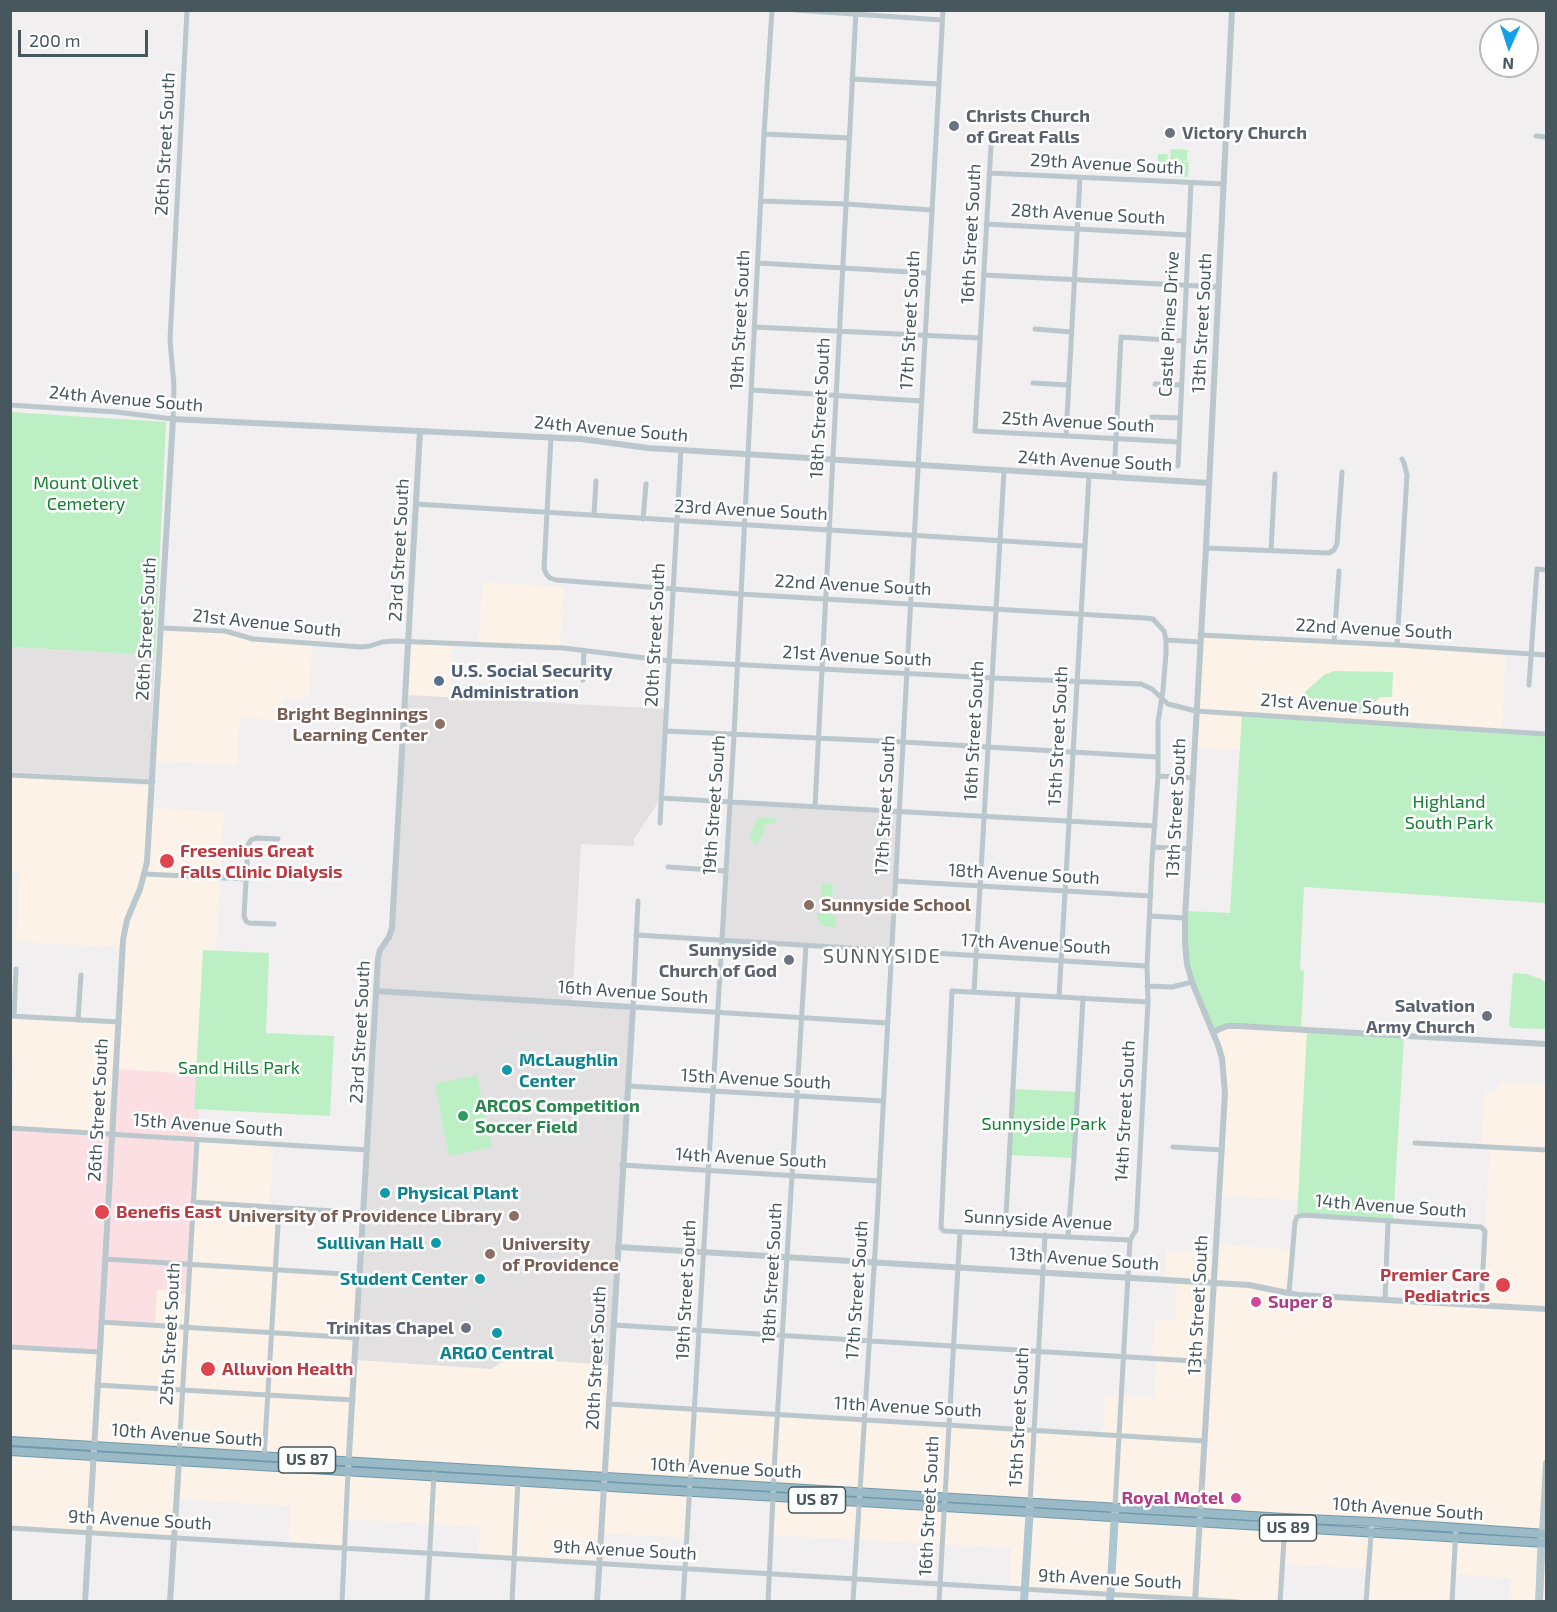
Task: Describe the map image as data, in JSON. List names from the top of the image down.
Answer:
{
  "streets": {
    "highway": ["10th Avenue South", "US 87", "US 89"],
    "main road": ["15th Street South", "14th Street South"],
    "street": [
      "26th Street South",
      "29th Avenue South",
      "28th Avenue South",
      "16th Street South",
      "19th Street South",
      "17th Street South",
      "13th Street South",
      "Castle Pines Drive",
      "24th Avenue South",
      "18th Street South",
      "25th Avenue South",
      "23rd Avenue South",
      "23rd Street South",
      "22nd Avenue South",
      "21st Avenue South",
      "20th Street South",
      "18th Avenue South",
      "17th Avenue South",
      "16th Avenue South",
      "15th Avenue South",
      "14th Avenue South",
      "Sunnyside Avenue",
      "13th Avenue South",
      "25th Street South",
      "11th Avenue South",
      "9th Avenue South"
    ]
  },
  "crossings": [
    ["26th Street South", "24th Avenue South"],
    ["26th Street South", "21st Avenue South"],
    ["26th Street South", "15th Avenue South"],
    ["26th Street South", "10th Avenue South"],
    ["26th Street South", "9th Avenue South"],
    ["29th Avenue South", "16th Street South"],
    ["29th Avenue South", "13th Street South"],
    ["29th Avenue South", "Castle Pines Drive"],
    ["28th Avenue South", "16th Street South"],
    ["28th Avenue South", "Castle Pines Drive"],
    ["16th Street South", "24th Avenue South"],
    ["16th Street South", "25th Avenue South"],
    ["16th Street South", "23rd Avenue South"],
    ["16th Street South", "22nd Avenue South"],
    ["16th Street South", "21st Avenue South"],
    ["16th Street South", "18th Avenue South"],
    ["16th Street South", "17th Avenue South"],
    ["16th Street South", "Sunnyside Avenue"],
    ["16th Street South", "13th Avenue South"],
    ["16th Street South", "11th Avenue South"],
    ["16th Street South", "10th Avenue South"],
    ["16th Street South", "9th Avenue South"],
    ["19th Street South", "24th Avenue South"],
    ["19th Street South", "23rd Avenue South"],
    ["19th Street South", "22nd Avenue South"],
    ["19th Street South", "21st Avenue South"],
    ["19th Street South", "17th Avenue South"],
    ["19th Street South", "16th Avenue South"],
    ["19th Street South", "15th Avenue South"],
    ["19th Street South", "14th Avenue South"],
    ["19th Street South", "13th Avenue South"],
    ["19th Street South", "11th Avenue South"],
    ["19th Street South", "10th Avenue South"],
    ["19th Street South", "9th Avenue South"],
    ["17th Street South", "24th Avenue South"],
    ["17th Street South", "23rd Avenue South"],
    ["17th Street South", "22nd Avenue South"],
    ["17th Street South", "21st Avenue South"],
    ["17th Street South", "18th Avenue South"],
    ["17th Street South", "17th Avenue South"],
    ["17th Street South", "16th Avenue South"],
    ["17th Street South", "15th Avenue South"],
    ["17th Street South", "14th Avenue South"],
    ["17th Street South", "13th Avenue South"],
    ["17th Street South", "11th Avenue South"],
    ["17th Street South", "10th Avenue South"],
    ["17th Street South", "9th Avenue South"],
    ["13th Street South", "24th Avenue South"],
    ["13th Street South", "22nd Avenue South"],
    ["13th Street South", "21st Avenue South"],
    ["13th Street South", "13th Avenue South"],
    ["13th Street South", "11th Avenue South"],
    ["13th Street South", "10th Avenue South"],
    ["13th Street South", "9th Avenue South"],
    ["Castle Pines Drive", "25th Avenue South"],
    ["24th Avenue South", "18th Street South"],
    ["24th Avenue South", "23rd Street South"],
    ["24th Avenue South", "20th Street South"],
    ["24th Avenue South", "15th Street South"],
    ["18th Street South", "23rd Avenue South"],
    ["18th Street South", "22nd Avenue South"],
    ["18th Street South", "21st Avenue South"],
    ["18th Street South", "17th Avenue South"],
    ["18th Street South", "16th Avenue South"],
    ["18th Street South", "15th Avenue South"],
    ["18th Street South", "14th Avenue South"],
    ["18th Street South", "13th Avenue South"],
    ["18th Street South", "11th Avenue South"],
    ["18th Street South", "10th Avenue South"],
    ["18th Street South", "9th Avenue South"],
    ["23rd Avenue South", "23rd Street South"],
    ["23rd Avenue South", "22nd Avenue South"],
    ["23rd Avenue South", "20th Street South"],
    ["23rd Avenue South", "15th Street South"],
    ["23rd Street South", "21st Avenue South"],
    ["23rd Street South", "16th Avenue South"],
    ["23rd Street South", "15th Avenue South"],
    ["23rd Street South", "10th Avenue South"],
    ["23rd Street South", "9th Avenue South"],
    ["22nd Avenue South", "20th Street South"],
    ["22nd Avenue South", "15th Street South"],
    ["22nd Avenue South", "14th Street South"],
    ["21st Avenue South", "20th Street South"],
    ["21st Avenue South", "15th Street South"],
    ["21st Avenue South", "14th Street South"],
    ["20th Street South", "17th Avenue South"],
    ["20th Street South", "16th Avenue South"],
    ["20th Street South", "15th Avenue South"],
    ["20th Street South", "14th Avenue South"],
    ["20th Street South", "13th Avenue South"],
    ["20th Street South", "11th Avenue South"],
    ["20th Street South", "10th Avenue South"],
    ["20th Street South", "9th Avenue South"],
    ["15th Street South", "18th Avenue South"],
    ["15th Street South", "17th Avenue South"],
    ["15th Street South", "Sunnyside Avenue"],
    ["15th Street South", "13th Avenue South"],
    ["15th Street South", "11th Avenue South"],
    ["15th Street South", "10th Avenue South"],
    ["15th Street South", "9th Avenue South"],
    ["18th Avenue South", "14th Street South"],
    ["17th Avenue South", "14th Street South"],
    ["15th Avenue South", "25th Street South"],
    ["14th Street South", "Sunnyside Avenue"],
    ["14th Street South", "13th Avenue South"],
    ["14th Street South", "11th Avenue South"],
    ["14th Street South", "10th Avenue South"],
    ["14th Street South", "9th Avenue South"],
    ["14th Avenue South", "13th Avenue South"],
    ["25th Street South", "10th Avenue South"],
    ["25th Street South", "9th Avenue South"]
  ],
  "districts": ["SUNNYSIDE"],
  "parks": [
    "Mount Olivet Cemetery",
    "Highland South Park",
    "Sand Hills Park",
    "Sunnyside Park"
  ],
  "places": [
    "Christs Church of Great Falls",
    "Victory Church",
    "U.S. Social Security Administration",
    "Bright Beginnings Learning Center",
    "Fresenius Great Falls Clinic Dialysis",
    "Sunnyside School",
    "Sunnyside Church of God",
    "Salvation Army Church",
    "McLaughlin Center",
    "ARCOS Competition Soccer Field",
    "Physical Plant",
    "Benefis East",
    "University of Providence Library",
    "Sullivan Hall",
    "University of Providence",
    "Student Center",
    "Premier Care Pediatrics",
    "Super 8",
    "Trinitas Chapel",
    "ARGO Central",
    "Alluvion Health",
    "Royal Motel"
  ],
  "scale_bar": "200 m",
  "north": "bottom"
}
